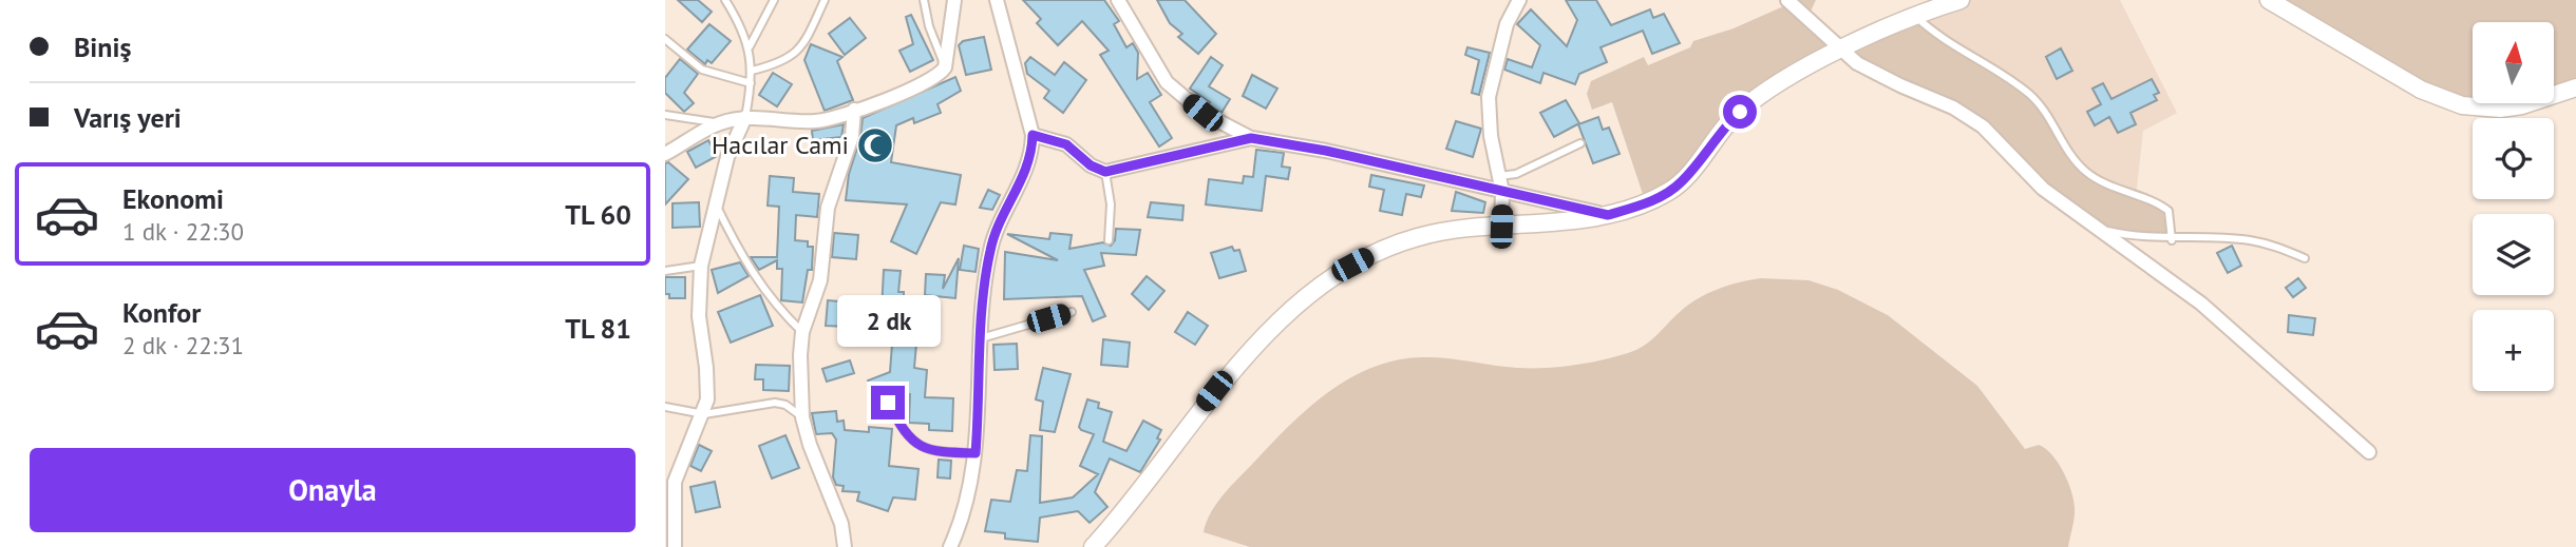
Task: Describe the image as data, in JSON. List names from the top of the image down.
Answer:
{
  "places": {
    "mosque": ["Hacılar Cami"]
  },
  "north": "top",
  "page": {
    "banner": ["Biniş", "Varış yeri"],
    "map_buttons": "+",
    "list": [
      {
        "name": "Ekonomi",
        "note": "1 dk · 22:30",
        "value": "TL 60"
      },
      {
        "name": "Konfor",
        "note": "2 dk · 22:31",
        "value": "TL 81"
      }
    ],
    "bubble": "2 dk",
    "buttons": "Onayla"
  }
}
